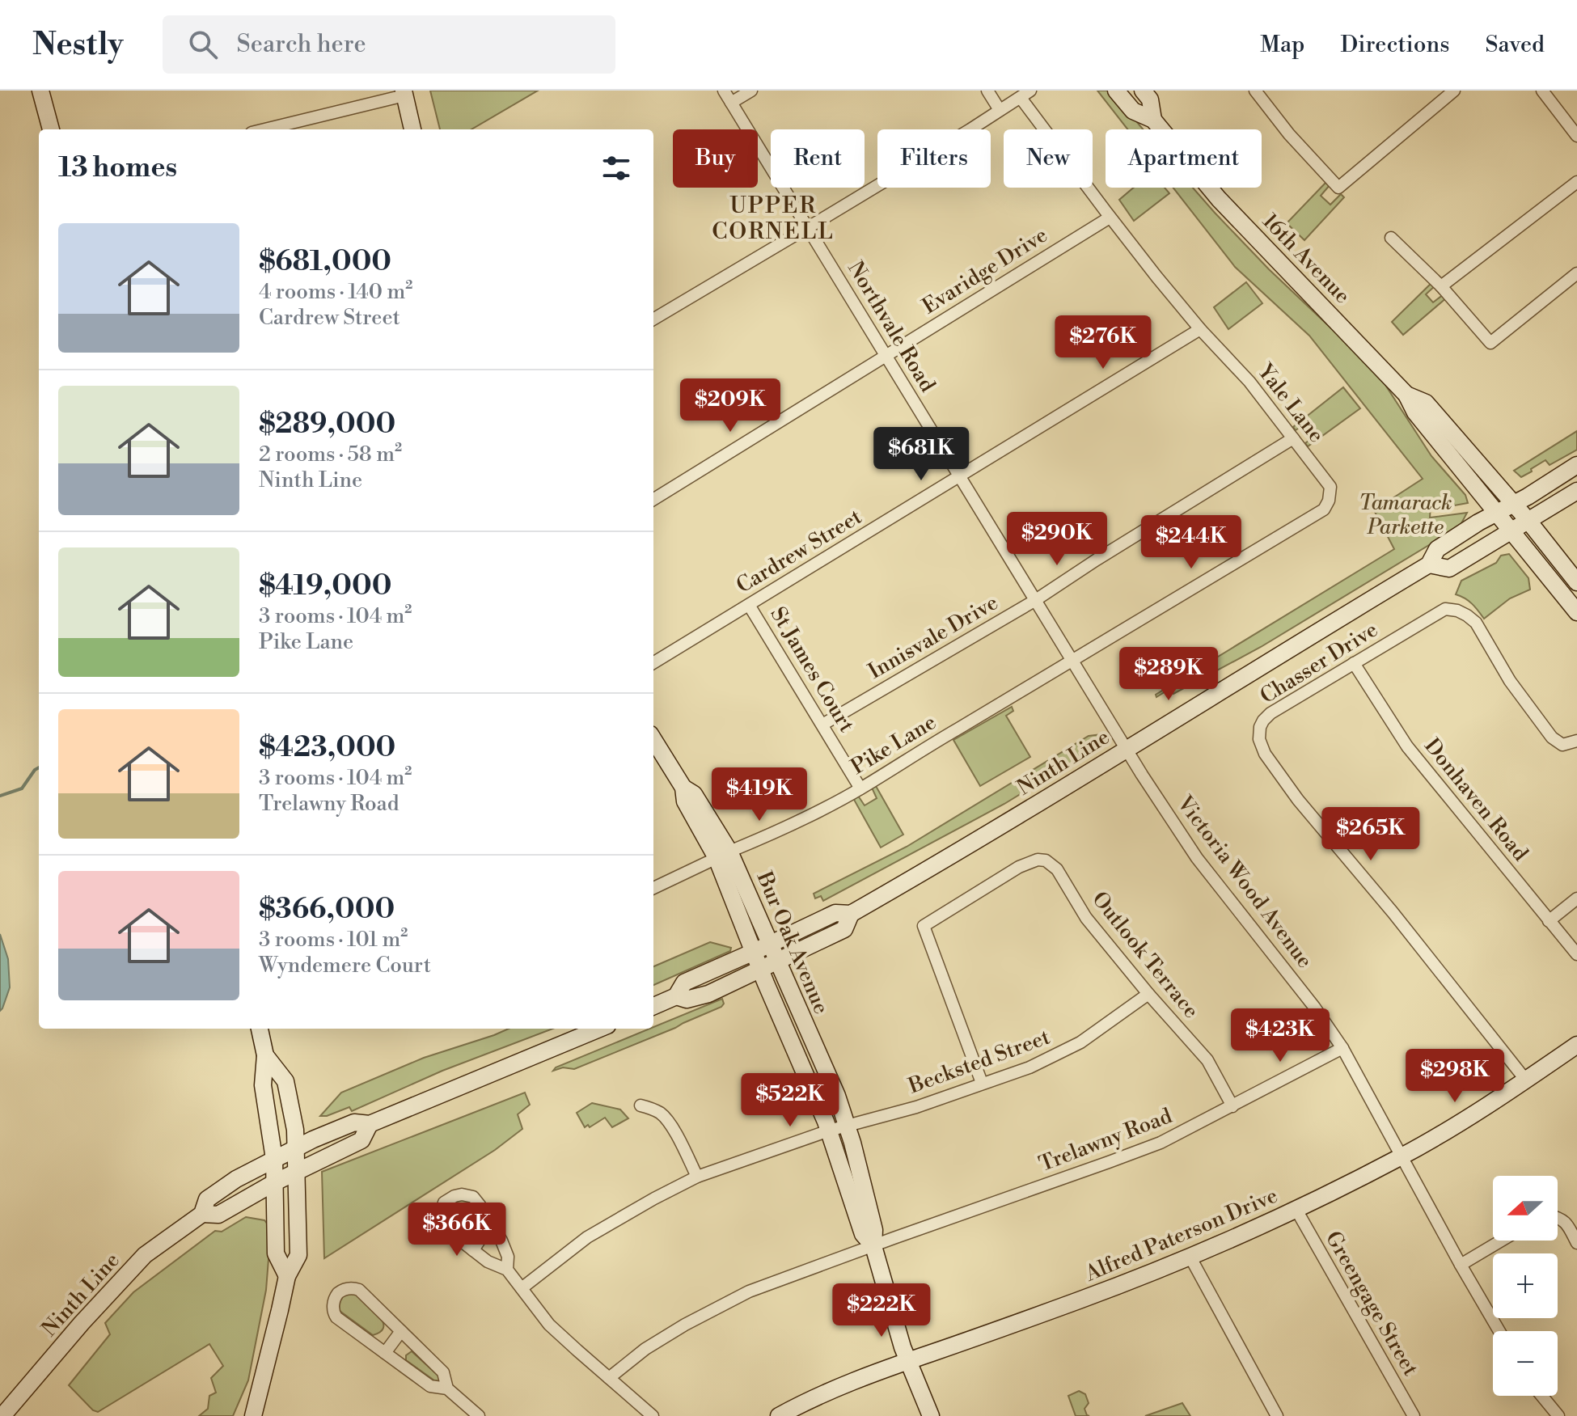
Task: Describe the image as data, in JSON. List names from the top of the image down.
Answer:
{
  "streets": {
    "main road": [
      "16th Avenue",
      "Ninth Line",
      "Bur Oak Avenue",
      "Alfred Paterson Drive"
    ],
    "street": [
      "Evaridge Drive",
      "Northvale Road",
      "Yale Lane",
      "Cardrew Street",
      "Innisvale Drive",
      "Chasser Drive",
      "St James Court",
      "Pike Lane",
      "Donhaven Road",
      "Victoria Wood Avenue",
      "Outlook Terrace",
      "Becksted Street",
      "Trelawny Road",
      "Greengage Street"
    ]
  },
  "crossings": [
    ["16th Avenue", "Ninth Line"],
    ["Evaridge Drive", "Northvale Road"],
    ["Evaridge Drive", "Yale Lane"],
    ["Northvale Road", "Yale Lane"],
    ["Northvale Road", "Cardrew Street"],
    ["Northvale Road", "Innisvale Drive"],
    ["Northvale Road", "Pike Lane"],
    ["Northvale Road", "Ninth Line"],
    ["Northvale Road", "Victoria Wood Avenue"],
    ["Yale Lane", "Cardrew Street"],
    ["Yale Lane", "Innisvale Drive"],
    ["Yale Lane", "Pike Lane"],
    ["Cardrew Street", "St James Court"],
    ["Innisvale Drive", "St James Court"],
    ["Chasser Drive", "Donhaven Road"],
    ["Chasser Drive", "Alfred Paterson Drive"],
    ["St James Court", "Pike Lane"],
    ["Pike Lane", "Bur Oak Avenue"],
    ["Ninth Line", "Victoria Wood Avenue"],
    ["Ninth Line", "Bur Oak Avenue"],
    ["Victoria Wood Avenue", "Trelawny Road"],
    ["Victoria Wood Avenue", "Alfred Paterson Drive"],
    ["Bur Oak Avenue", "Becksted Street"],
    ["Bur Oak Avenue", "Trelawny Road"],
    ["Bur Oak Avenue", "Alfred Paterson Drive"],
    ["Outlook Terrace", "Becksted Street"],
    ["Outlook Terrace", "Trelawny Road"],
    ["Alfred Paterson Drive", "Greengage Street"]
  ],
  "districts": ["UPPER CORNELL"],
  "parks": ["Tamarack Parkette"],
  "north": "left",
  "page": {
    "header": "Nestly",
    "search": "Search here",
    "nav": ["Map", "Directions", "Saved"],
    "chip": [
      "Buy",
      "Rent",
      "Filters",
      "New",
      "Apartment"
    ],
    "heading": "13 homes",
    "list": [
      {
        "name": "$681,000",
        "note": "4 rooms · 140 m² · Cardrew Street"
      },
      {
        "name": "$289,000",
        "note": "2 rooms · 58 m² · Ninth Line"
      },
      {
        "name": "$419,000",
        "note": "3 rooms · 104 m² · Pike Lane"
      },
      {
        "name": "$423,000",
        "note": "3 rooms · 104 m² · Trelawny Road"
      },
      {
        "name": "$366,000",
        "note": "3 rooms · 101 m² · Wyndemere Court"
      }
    ],
    "price": [
      "$276K",
      "$209K",
      "$681K",
      "$290K",
      "$244K",
      "$289K",
      "$419K",
      "$265K",
      "$423K",
      "$298K",
      "$522K",
      "$366K",
      "$222K"
    ],
    "map_buttons": ["+", "−"]
  }
}
